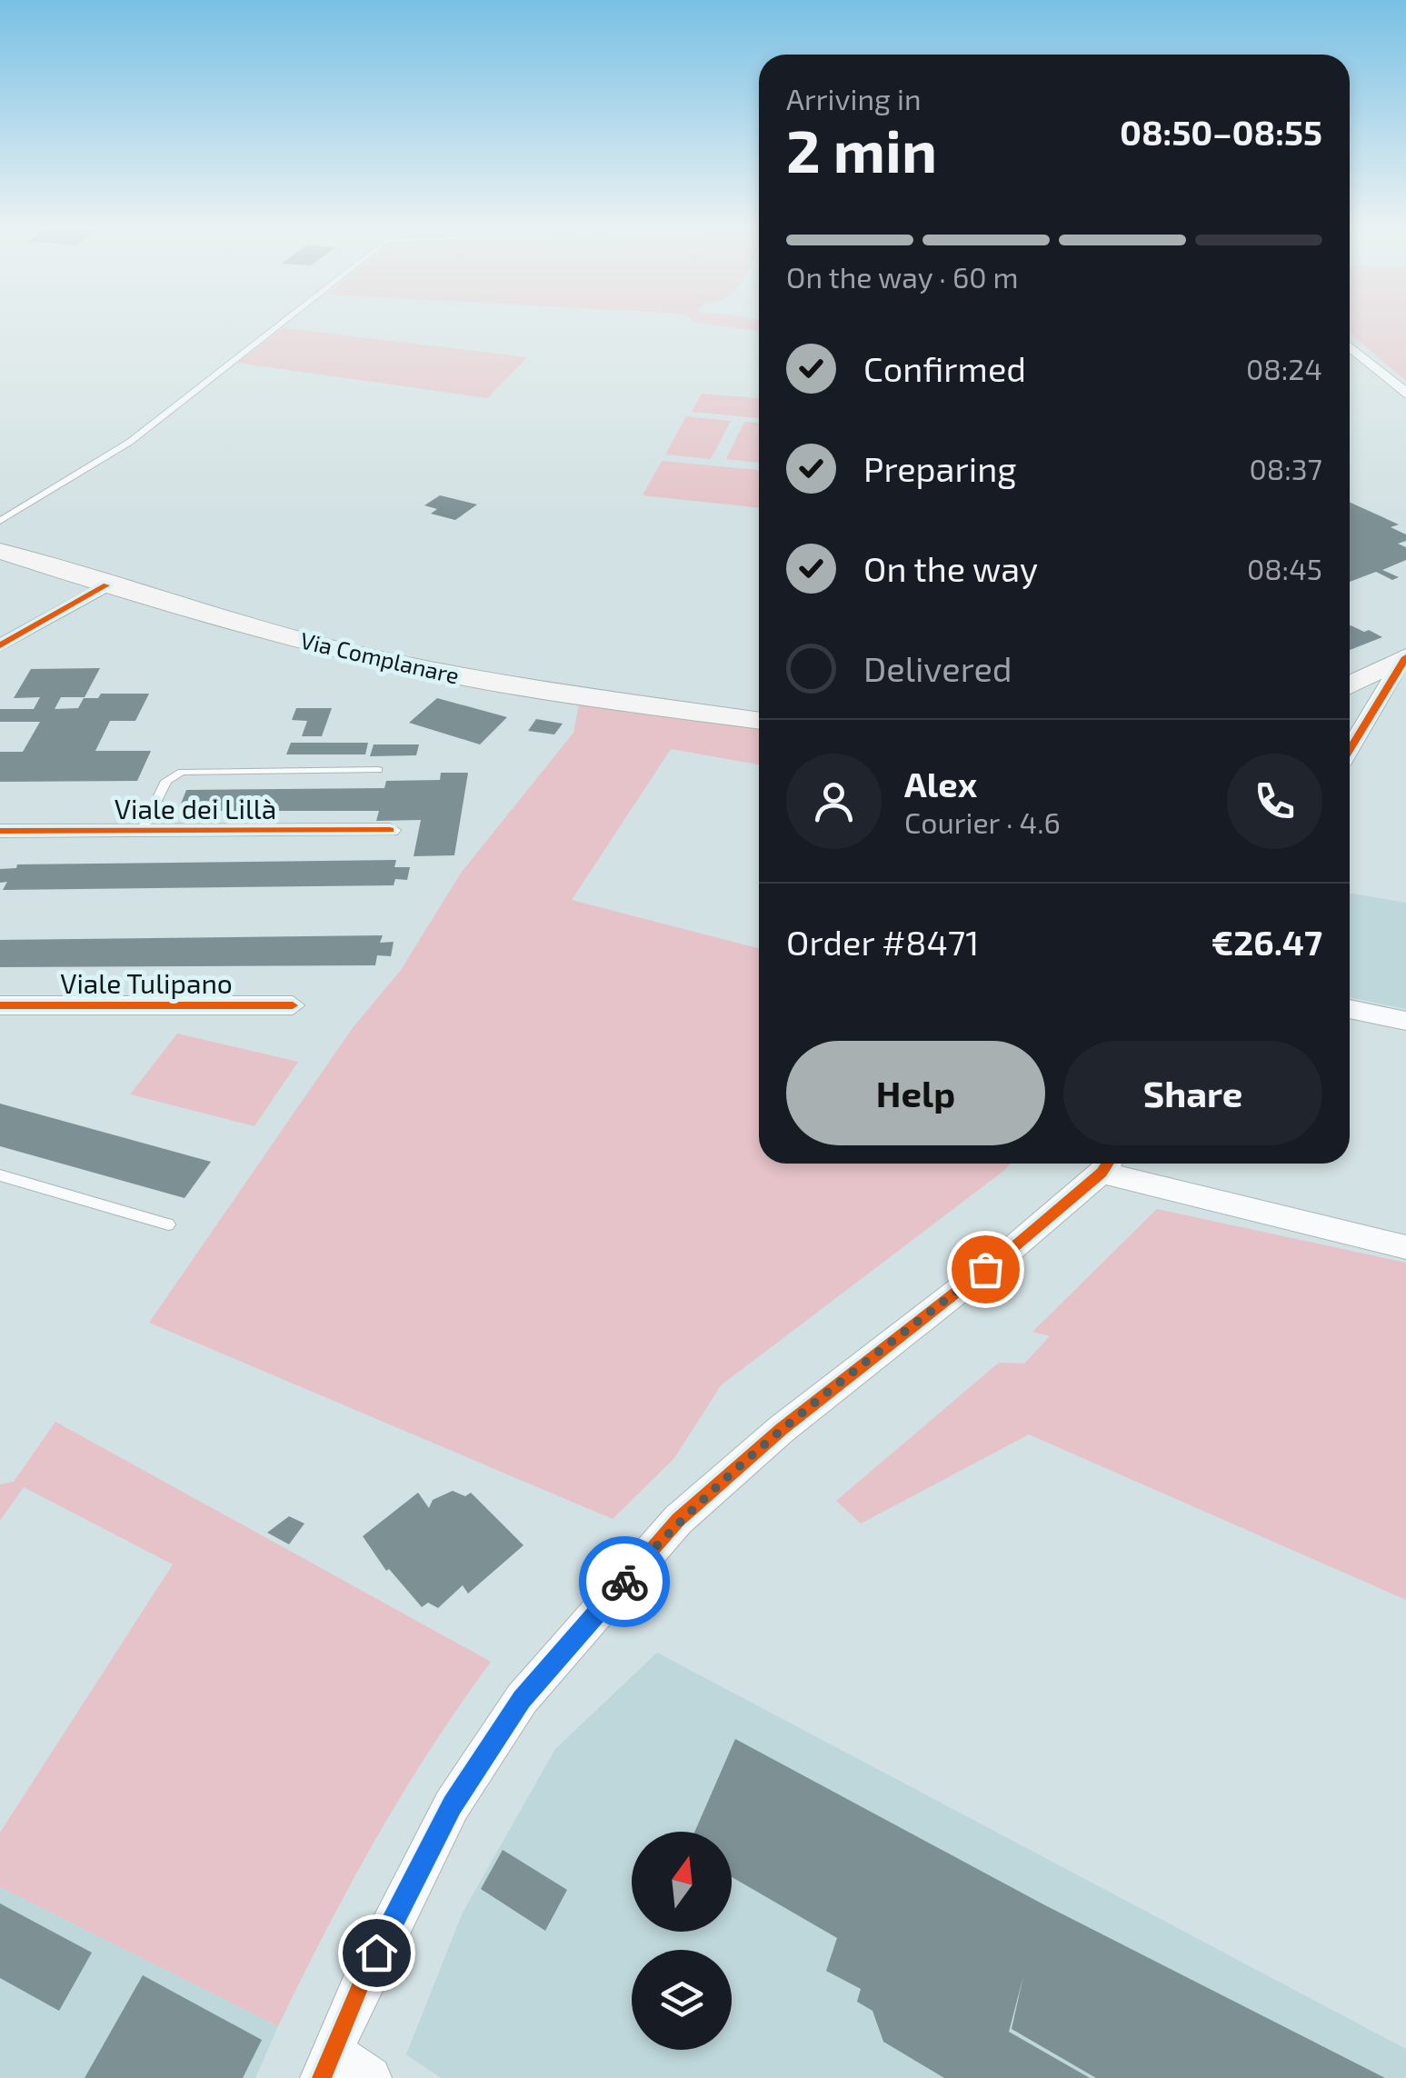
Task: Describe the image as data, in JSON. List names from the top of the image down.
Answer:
{
  "streets": {
    "main road": ["Via Complanare"],
    "street": ["Viale dei Lillà", "Viale Tulipano"]
  },
  "north": "top",
  "page": {
    "heading": ["2 min", "Arriving in", "08:50–08:55"],
    "panel": [
      "Alex",
      "Courier · 4.6",
      "Order #8471",
      "€26.47"
    ],
    "bar": "On the way · 60 m",
    "list": [
      ["Confirmed", "08:24"],
      ["Preparing", "08:37"],
      ["On the way", "08:45"],
      "Delivered"
    ],
    "buttons": ["Help", "Share"]
  }
}
